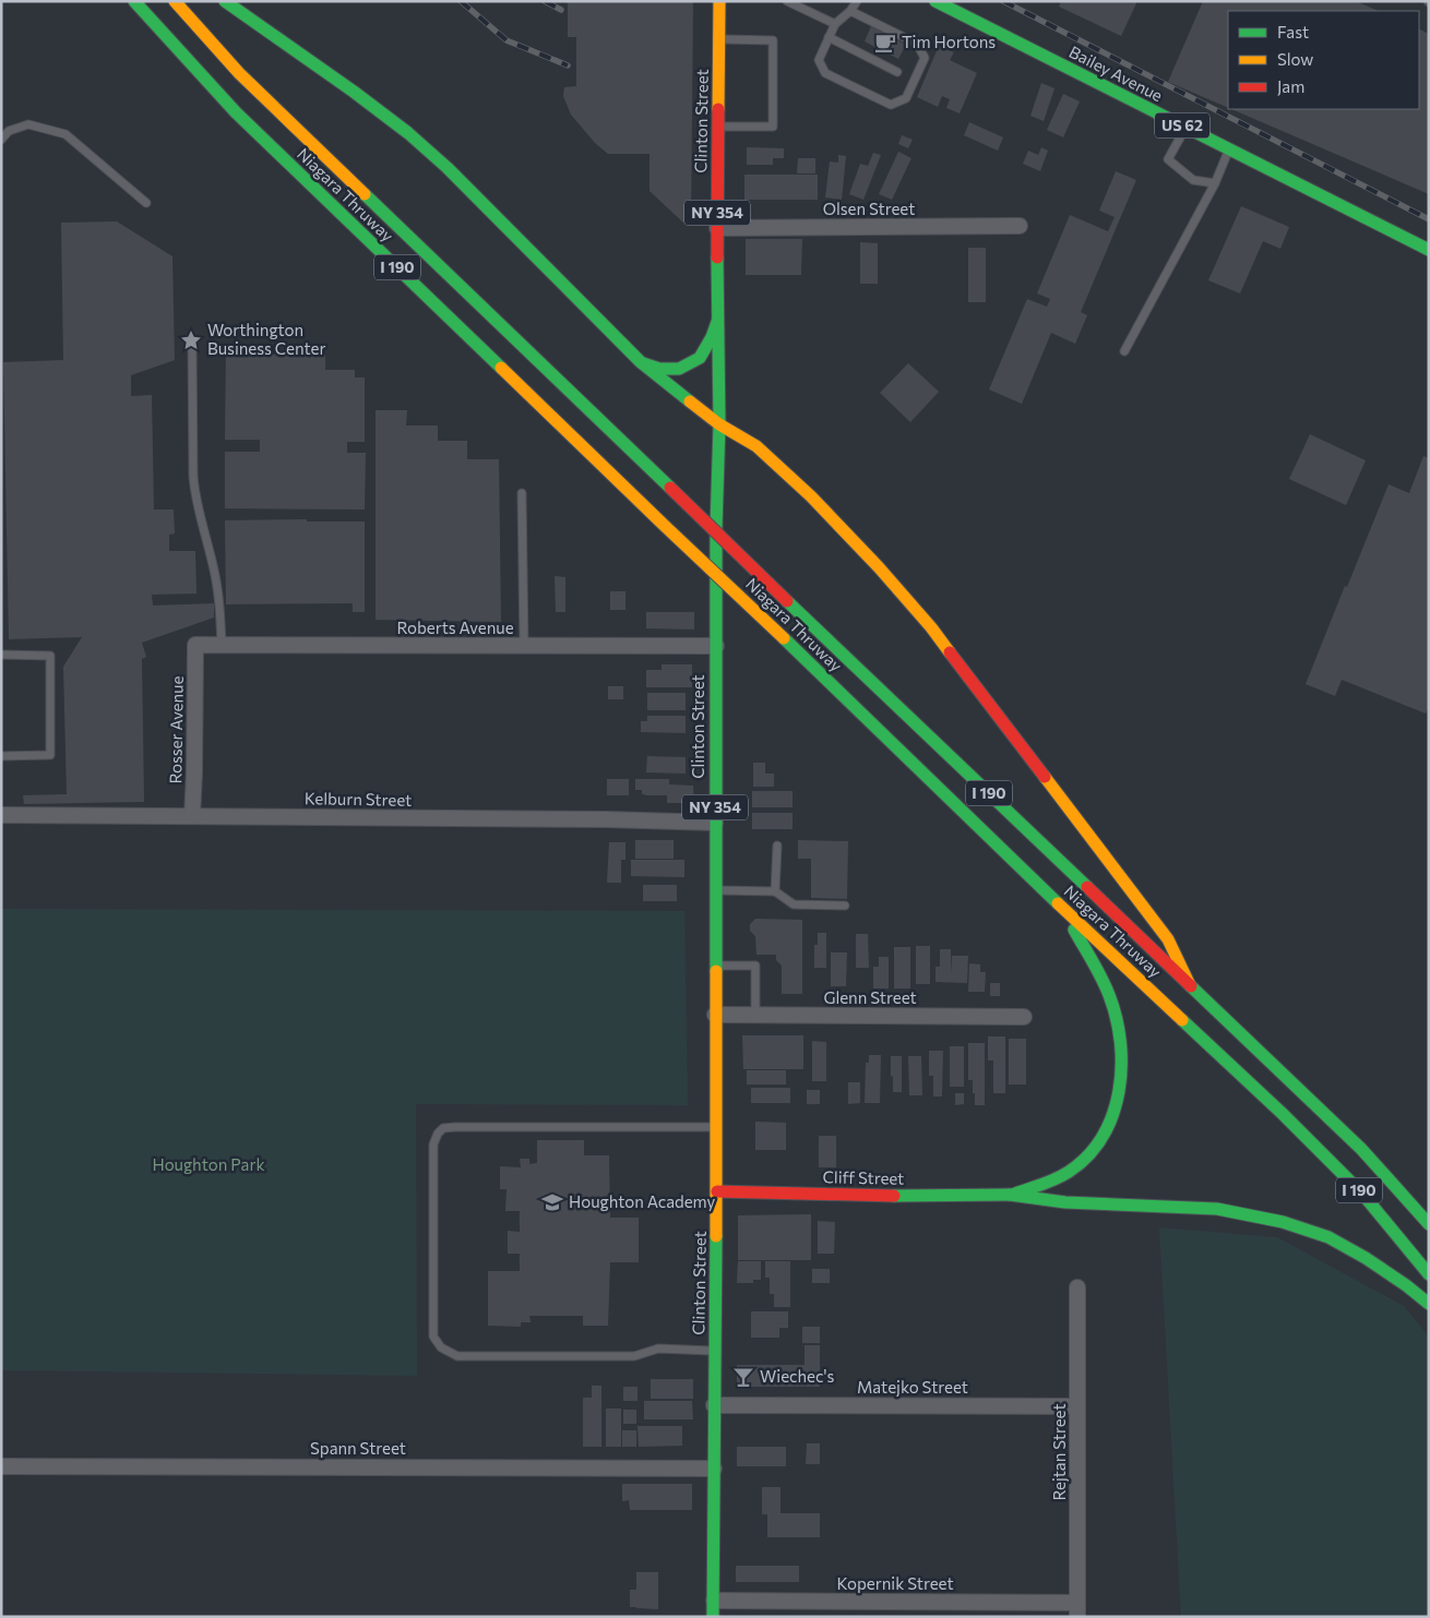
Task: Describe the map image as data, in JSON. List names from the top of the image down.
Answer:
{
  "streets": {
    "main road": [
      "Bailey Avenue",
      "Clinton Street",
      "US 62",
      "Niagara Thruway",
      "NY 354",
      "I 190",
      "Cliff Street"
    ],
    "street": [
      "Olsen Street",
      "Roberts Avenue",
      "Rosser Avenue",
      "Kelburn Street",
      "Glenn Street",
      "Matejko Street",
      "Spann Street",
      "Rejtan Street",
      "Kopernik Street"
    ]
  },
  "crossings": [
    ["Clinton Street", "Olsen Street"],
    ["Clinton Street", "Roberts Avenue"],
    ["Clinton Street", "Kelburn Street"],
    ["Clinton Street", "Glenn Street"],
    ["Clinton Street", "Cliff Street"],
    ["Clinton Street", "Matejko Street"],
    ["Clinton Street", "Spann Street"],
    ["Clinton Street", "Kopernik Street"],
    ["Roberts Avenue", "Rosser Avenue"],
    ["Rosser Avenue", "Kelburn Street"],
    ["Matejko Street", "Rejtan Street"],
    ["Rejtan Street", "Kopernik Street"]
  ],
  "parks": ["Houghton Park"],
  "places": {
    "cafe": ["Tim Hortons"],
    "place": ["Worthington Business Center"],
    "school or university": ["Houghton Academy"],
    "bar": ["Wiechec's"]
  },
  "legend": ["Fast", "Slow", "Jam"]
}
